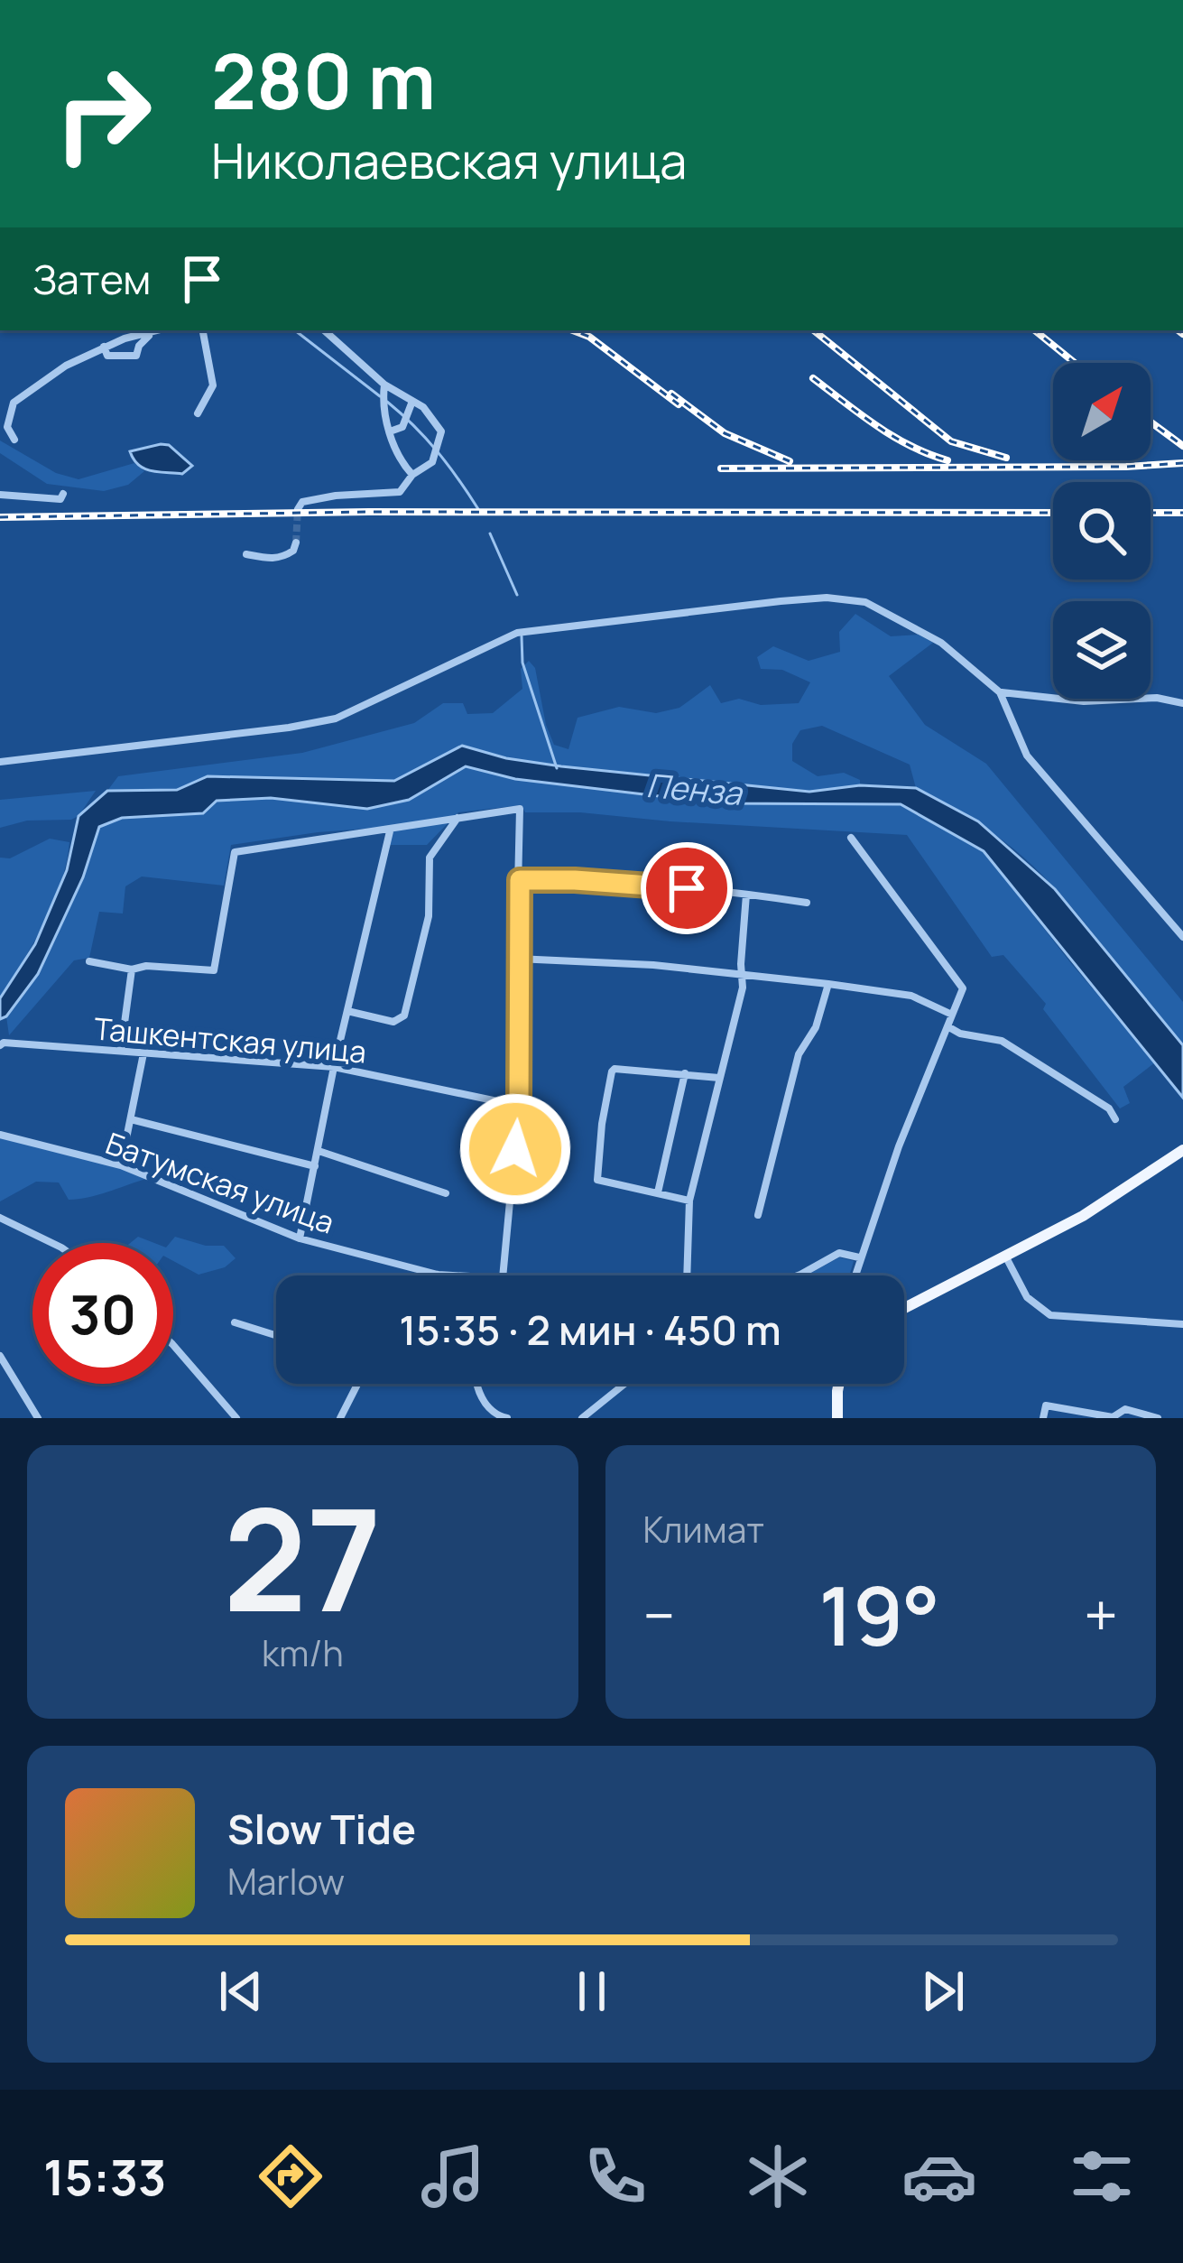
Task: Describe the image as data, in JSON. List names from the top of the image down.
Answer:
{
  "streets": {
    "street": ["Ташкентская улица", "Батумская улица"]
  },
  "water": ["Пенза"],
  "north": "top right",
  "page": {
    "turn": ["280 m", "Николаевская улица"],
    "then": "Затем",
    "limit": "30",
    "trip": "15:35 · 2 мин · 450 m",
    "tile": [
      ["27", "km/h"],
      "Климат"
    ],
    "heat": ["−", "19°", "+"],
    "song": ["Slow Tide", "Marlow"],
    "tabs": "15:33"
  }
}
